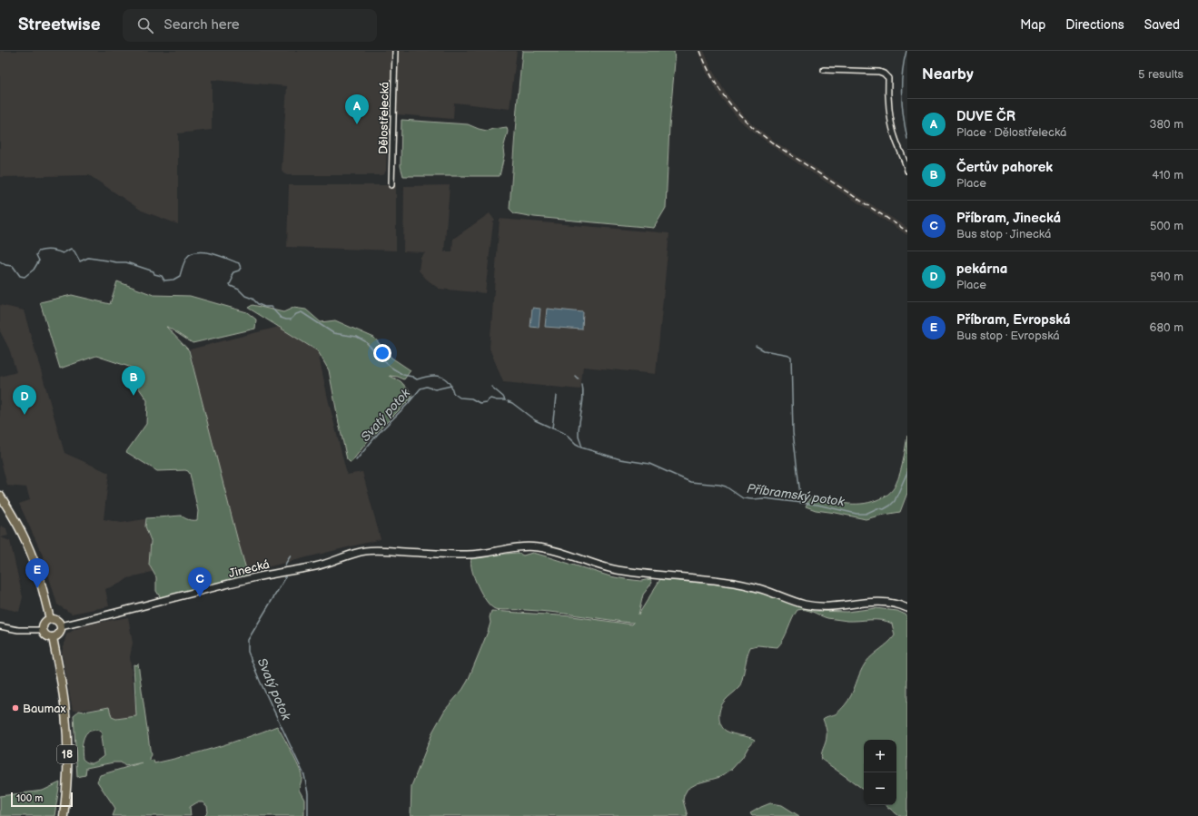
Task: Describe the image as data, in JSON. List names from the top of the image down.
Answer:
{
  "streets": {
    "main road": ["Jinecká", "18"],
    "street": ["Dělostřelecká"]
  },
  "crossings": [
    ["Jinecká", "18"]
  ],
  "water": ["Svatý potok", "Příbramský potok"],
  "places": ["Baumax"],
  "scale_bar": "100 m",
  "page": {
    "header": "Streetwise",
    "search": "Search here",
    "nav": ["Map", "Directions", "Saved"],
    "heading": ["Nearby", "5 results"],
    "pins": [
      "A",
      "B",
      "D",
      "E",
      "C"
    ],
    "list": [
      {
        "mark": "A",
        "name": "DUVE ČR",
        "note": "Place · Dělostřelecká",
        "value": "380 m"
      },
      {
        "mark": "B",
        "name": "Čertův pahorek",
        "note": "Place",
        "value": "410 m"
      },
      {
        "mark": "C",
        "name": "Příbram, Jinecká",
        "note": "Bus stop · Jinecká",
        "value": "500 m"
      },
      {
        "mark": "D",
        "name": "pekárna",
        "note": "Place",
        "value": "590 m"
      },
      {
        "mark": "E",
        "name": "Příbram, Evropská",
        "note": "Bus stop · Evropská",
        "value": "680 m"
      }
    ],
    "map_buttons": ["+", "−"],
    "scale": "100 m"
  }
}
